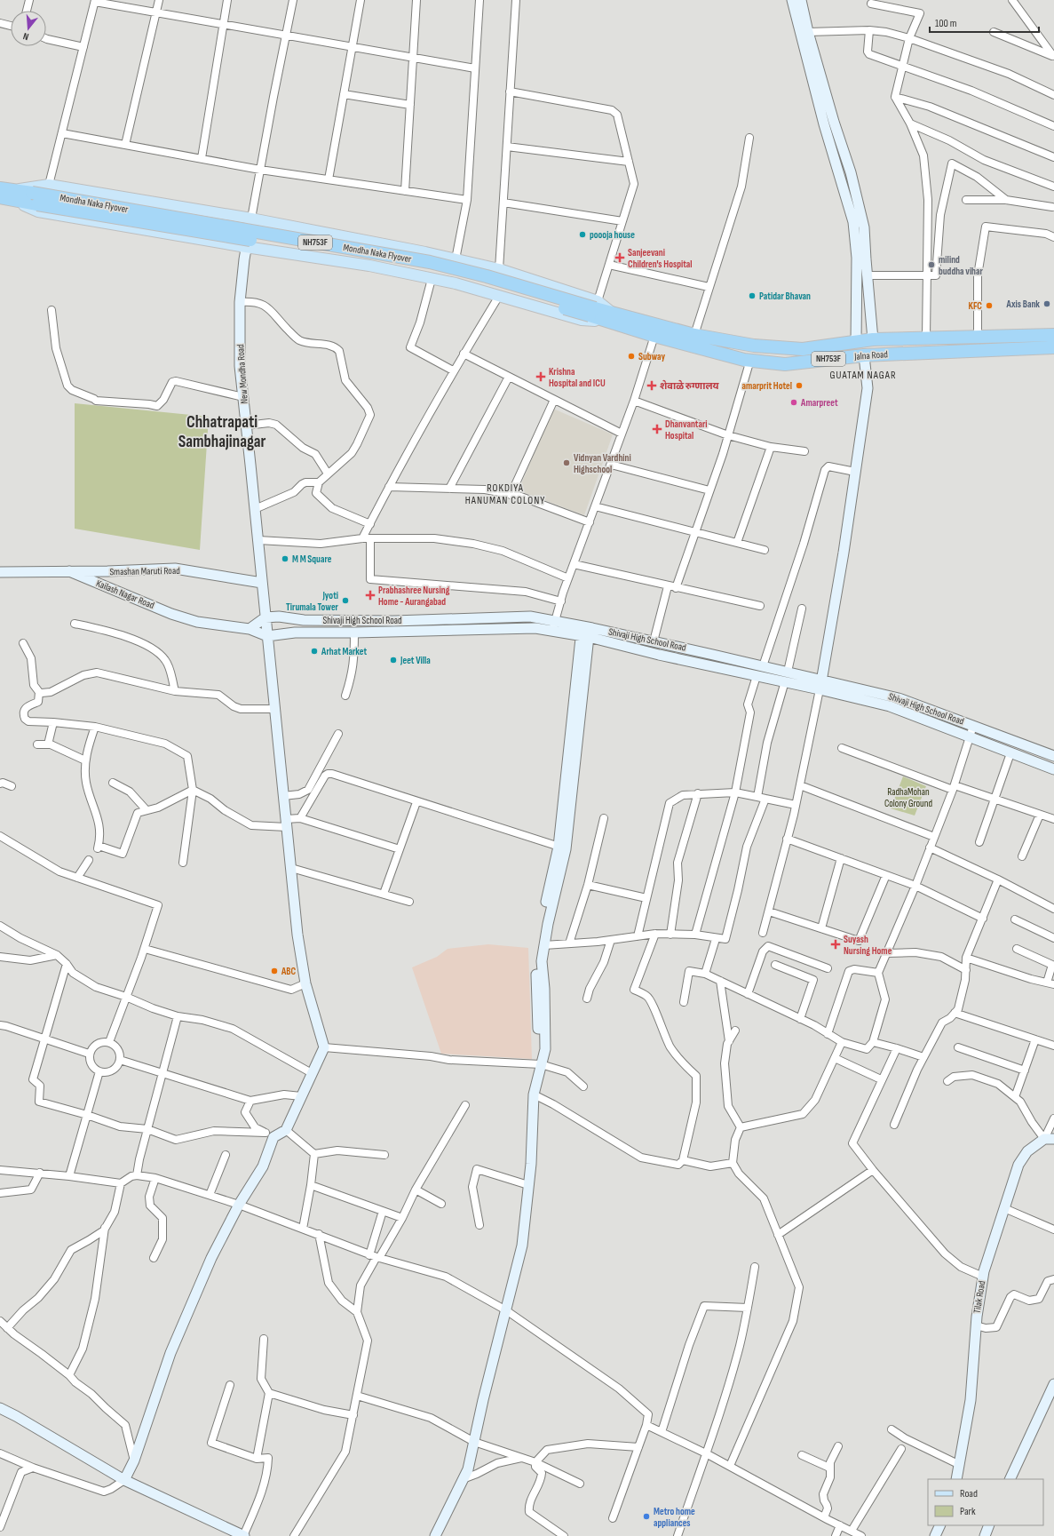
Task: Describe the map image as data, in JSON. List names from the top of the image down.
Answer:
{
  "streets": {
    "highway": ["Mondha Naka Flyover", "NH753F", "Jalna Road"],
    "street": [
      "New Mondha Road",
      "Smashan Maruti Road",
      "Kailash Nagar Road",
      "Shivaji High School Road",
      "Tilak Road"
    ]
  },
  "crossings": [
    ["Mondha Naka Flyover", "Jalna Road"],
    ["New Mondha Road", "Smashan Maruti Road"],
    ["New Mondha Road", "Shivaji High School Road"],
    ["Smashan Maruti Road", "Kailash Nagar Road"],
    ["Kailash Nagar Road", "Shivaji High School Road"]
  ],
  "districts": ["GUATAM NAGAR", "Chhatrapati Sambhajinagar", "ROKDIYA HANUMAN COLONY"],
  "parks": ["RadhaMohan Colony Ground"],
  "places": {
    "other": [
      "poooja house",
      "milind buddha vihar",
      "Patidar Bhavan",
      "Axis Bank",
      "KFC",
      "Subway",
      "amarprit Hotel",
      "Amarpreet",
      "Vidnyan Vardhini Highschool",
      "M M Square",
      "Jyoti Tirumala Tower",
      "Arhat Market",
      "Jeet Villa",
      "ABC",
      "Metro home appliances"
    ],
    "health": [
      "Sanjeevani Children's Hospital",
      "Krishna Hospital and ICU",
      "शेवाळे रुग्णालय",
      "Dhanvantari Hospital",
      "Prabhashree Nursing Home - Aurangabad",
      "Suyash Nursing Home"
    ]
  },
  "legend": ["Road", "Park"],
  "scale_bar": "100 m",
  "north": "bottom"
}
